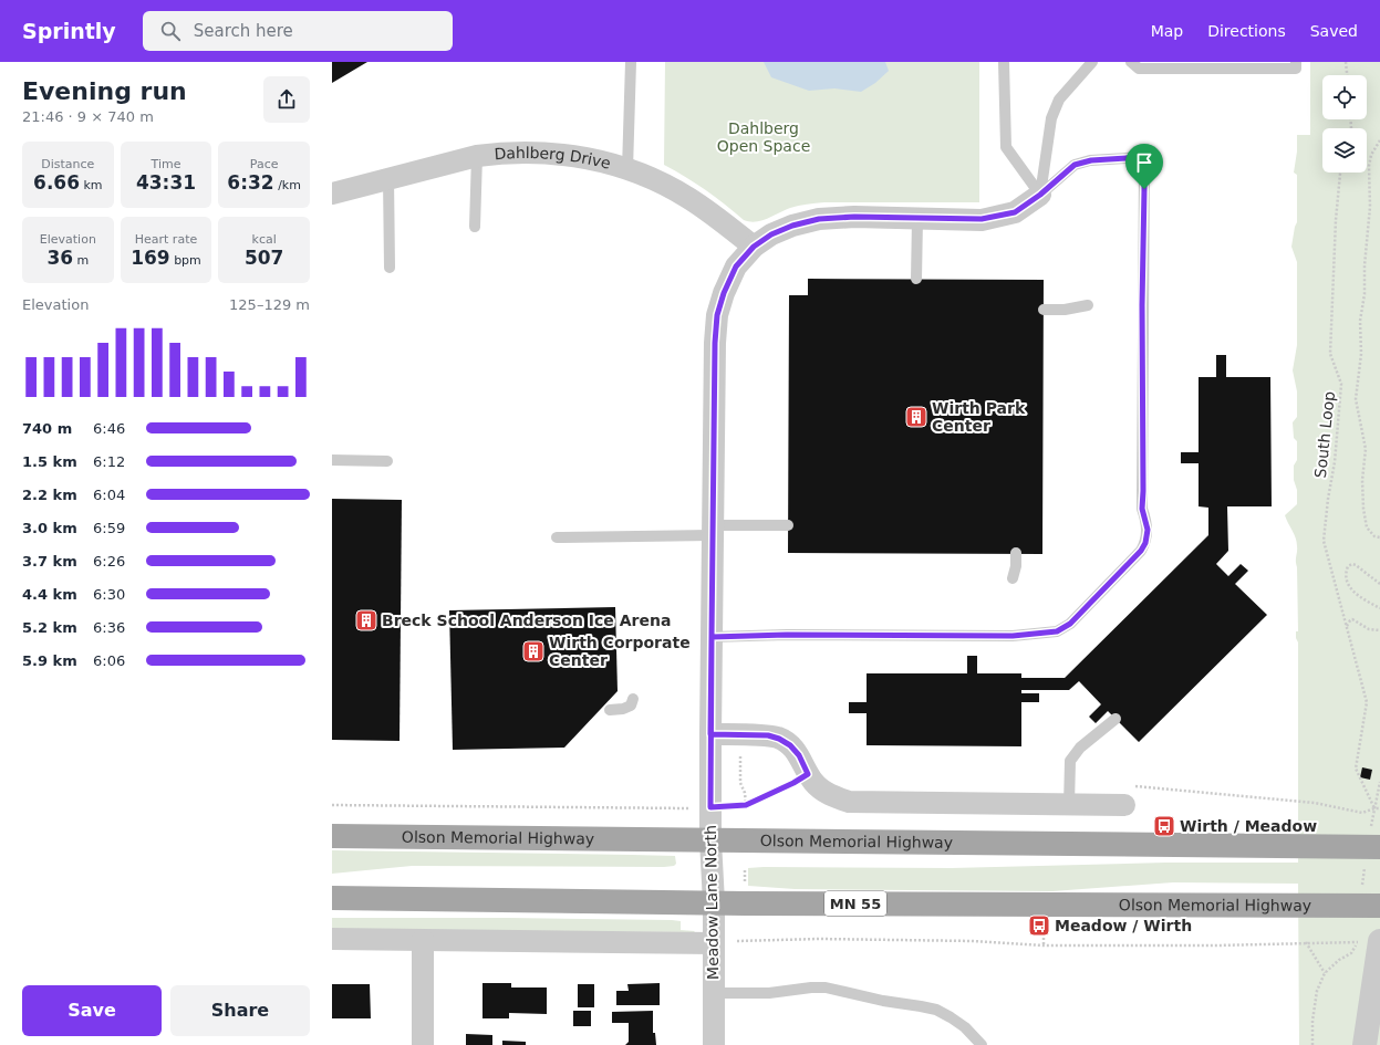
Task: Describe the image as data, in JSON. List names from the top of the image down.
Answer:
{
  "streets": {
    "main road": ["Olson Memorial Highway", "MN 55"],
    "street": ["Dahlberg Drive", "Meadow Lane North"],
    "path": ["South Loop"]
  },
  "crossings": [
    ["Dahlberg Drive", "Meadow Lane North"],
    ["Olson Memorial Highway", "Meadow Lane North"]
  ],
  "parks": ["Dahlberg Open Space"],
  "places": {
    "building": ["Wirth Park Center", "Breck School Anderson Ice Arena", "Wirth Corporate Center"],
    "bus stop": ["Wirth / Meadow", "Meadow / Wirth"]
  },
  "page": {
    "header": "Sprintly",
    "search": "Search here",
    "nav": ["Map", "Directions", "Saved"],
    "heading": ["Evening run", "21:46 · 9 × 740 m"],
    "stats": [
      ["Distance", "6.66 km"],
      ["Time", "43:31"],
      ["Pace", "6:32 /km"],
      ["Elevation", "36 m"],
      ["Heart rate", "169 bpm"],
      ["kcal", "507"]
    ],
    "chart": ["Elevation", "125–129 m"],
    "list": [
      {
        "name": "740 m",
        "note": "6:46"
      },
      {
        "name": "1.5 km",
        "note": "6:12"
      },
      {
        "name": "2.2 km",
        "note": "6:04"
      },
      {
        "name": "3.0 km",
        "note": "6:59"
      },
      {
        "name": "3.7 km",
        "note": "6:26"
      },
      {
        "name": "4.4 km",
        "note": "6:30"
      },
      {
        "name": "5.2 km",
        "note": "6:36"
      },
      {
        "name": "5.9 km",
        "note": "6:06"
      }
    ],
    "buttons": ["Save", "Share"]
  }
}
